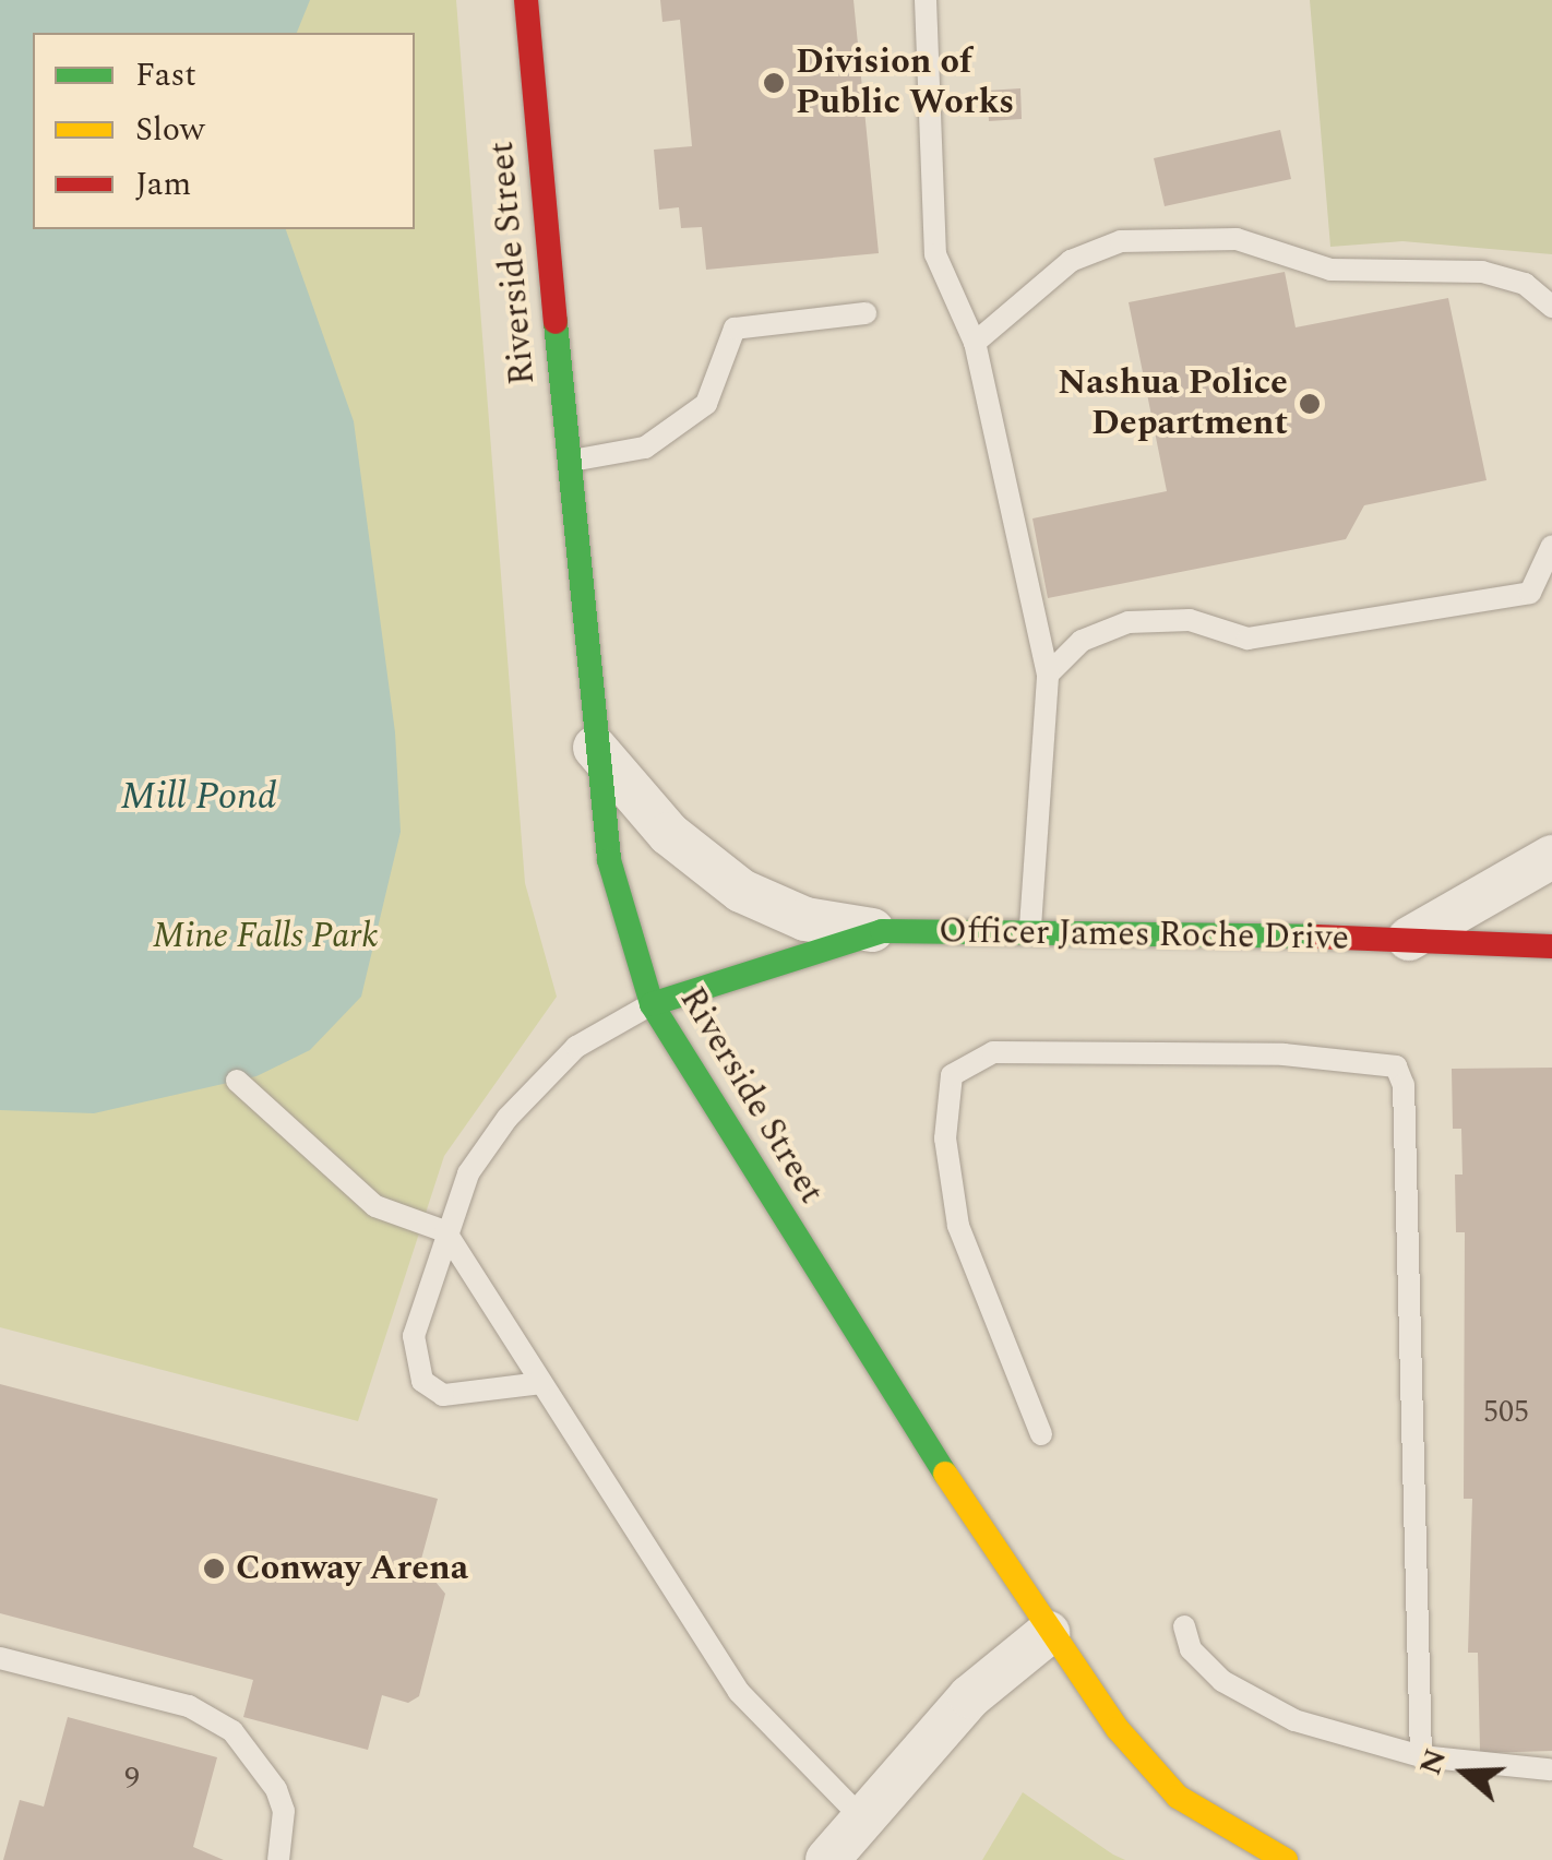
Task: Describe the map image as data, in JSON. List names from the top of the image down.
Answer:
{
  "streets": {
    "street": ["Riverside Street", "Officer James Roche Drive"]
  },
  "crossings": [
    ["Riverside Street", "Officer James Roche Drive"]
  ],
  "water": ["Mill Pond"],
  "parks": ["Mine Falls Park"],
  "places": ["Division of Public Works", "Nashua Police Department", "Conway Arena"],
  "house_numbers": ["505", "9"],
  "legend": ["Fast", "Slow", "Jam"],
  "north": "left"
}
